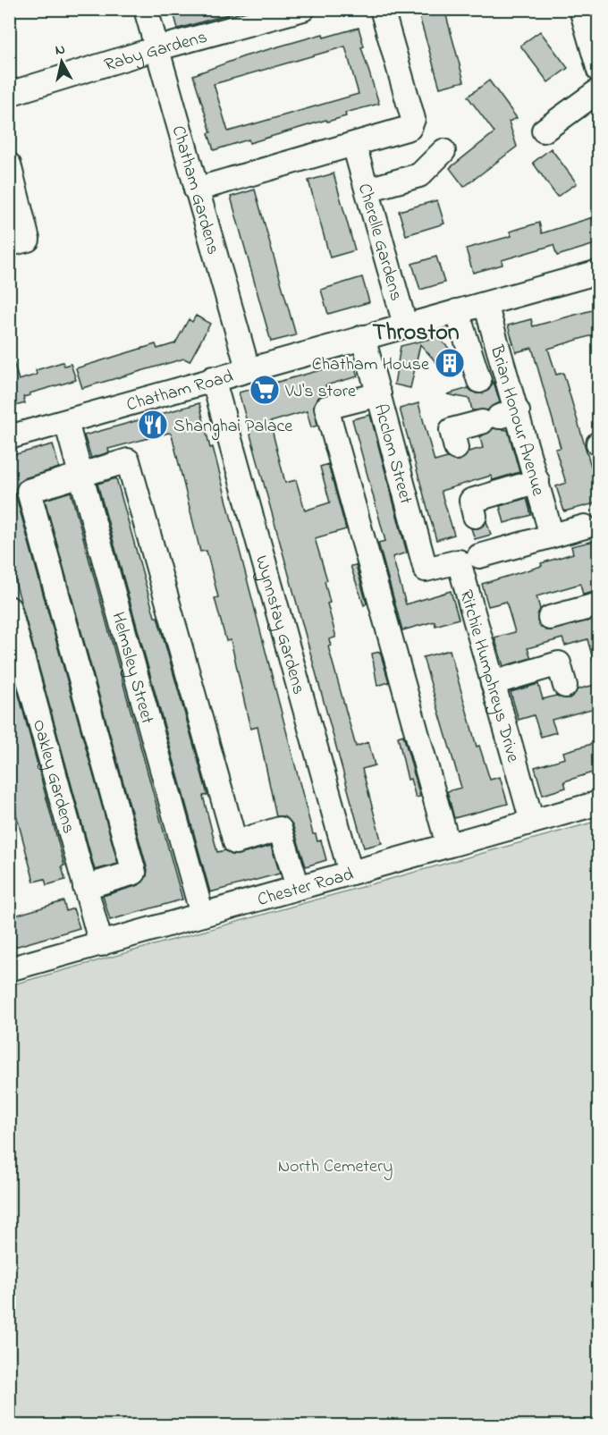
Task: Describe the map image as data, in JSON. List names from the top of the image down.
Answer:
{
  "streets": {
    "street": [
      "Raby Gardens",
      "Chatham Gardens",
      "Cherelle Gardens",
      "Chatham Road",
      "Brian Honour Avenue",
      "Acclom Street",
      "Wynnstay Gardens",
      "Helmsley Street",
      "Ritchie Humphreys Drive",
      "Oakley Gardens",
      "Chester Road"
    ]
  },
  "crossings": [
    ["Raby Gardens", "Chatham Gardens"],
    ["Chatham Gardens", "Chatham Road"],
    ["Cherelle Gardens", "Chatham Road"],
    ["Chatham Road", "Brian Honour Avenue"],
    ["Chatham Road", "Acclom Street"],
    ["Chatham Road", "Wynnstay Gardens"],
    ["Chatham Road", "Helmsley Street"],
    ["Acclom Street", "Ritchie Humphreys Drive"],
    ["Wynnstay Gardens", "Chester Road"],
    ["Helmsley Street", "Chester Road"],
    ["Ritchie Humphreys Drive", "Chester Road"],
    ["Oakley Gardens", "Chester Road"]
  ],
  "districts": ["Throston"],
  "parks": ["North Cemetery"],
  "places": {
    "building": ["Chatham House"],
    "supermarket": ["VJ's store"],
    "restaurant": ["Shanghai Palace"]
  },
  "north": "top"
}
